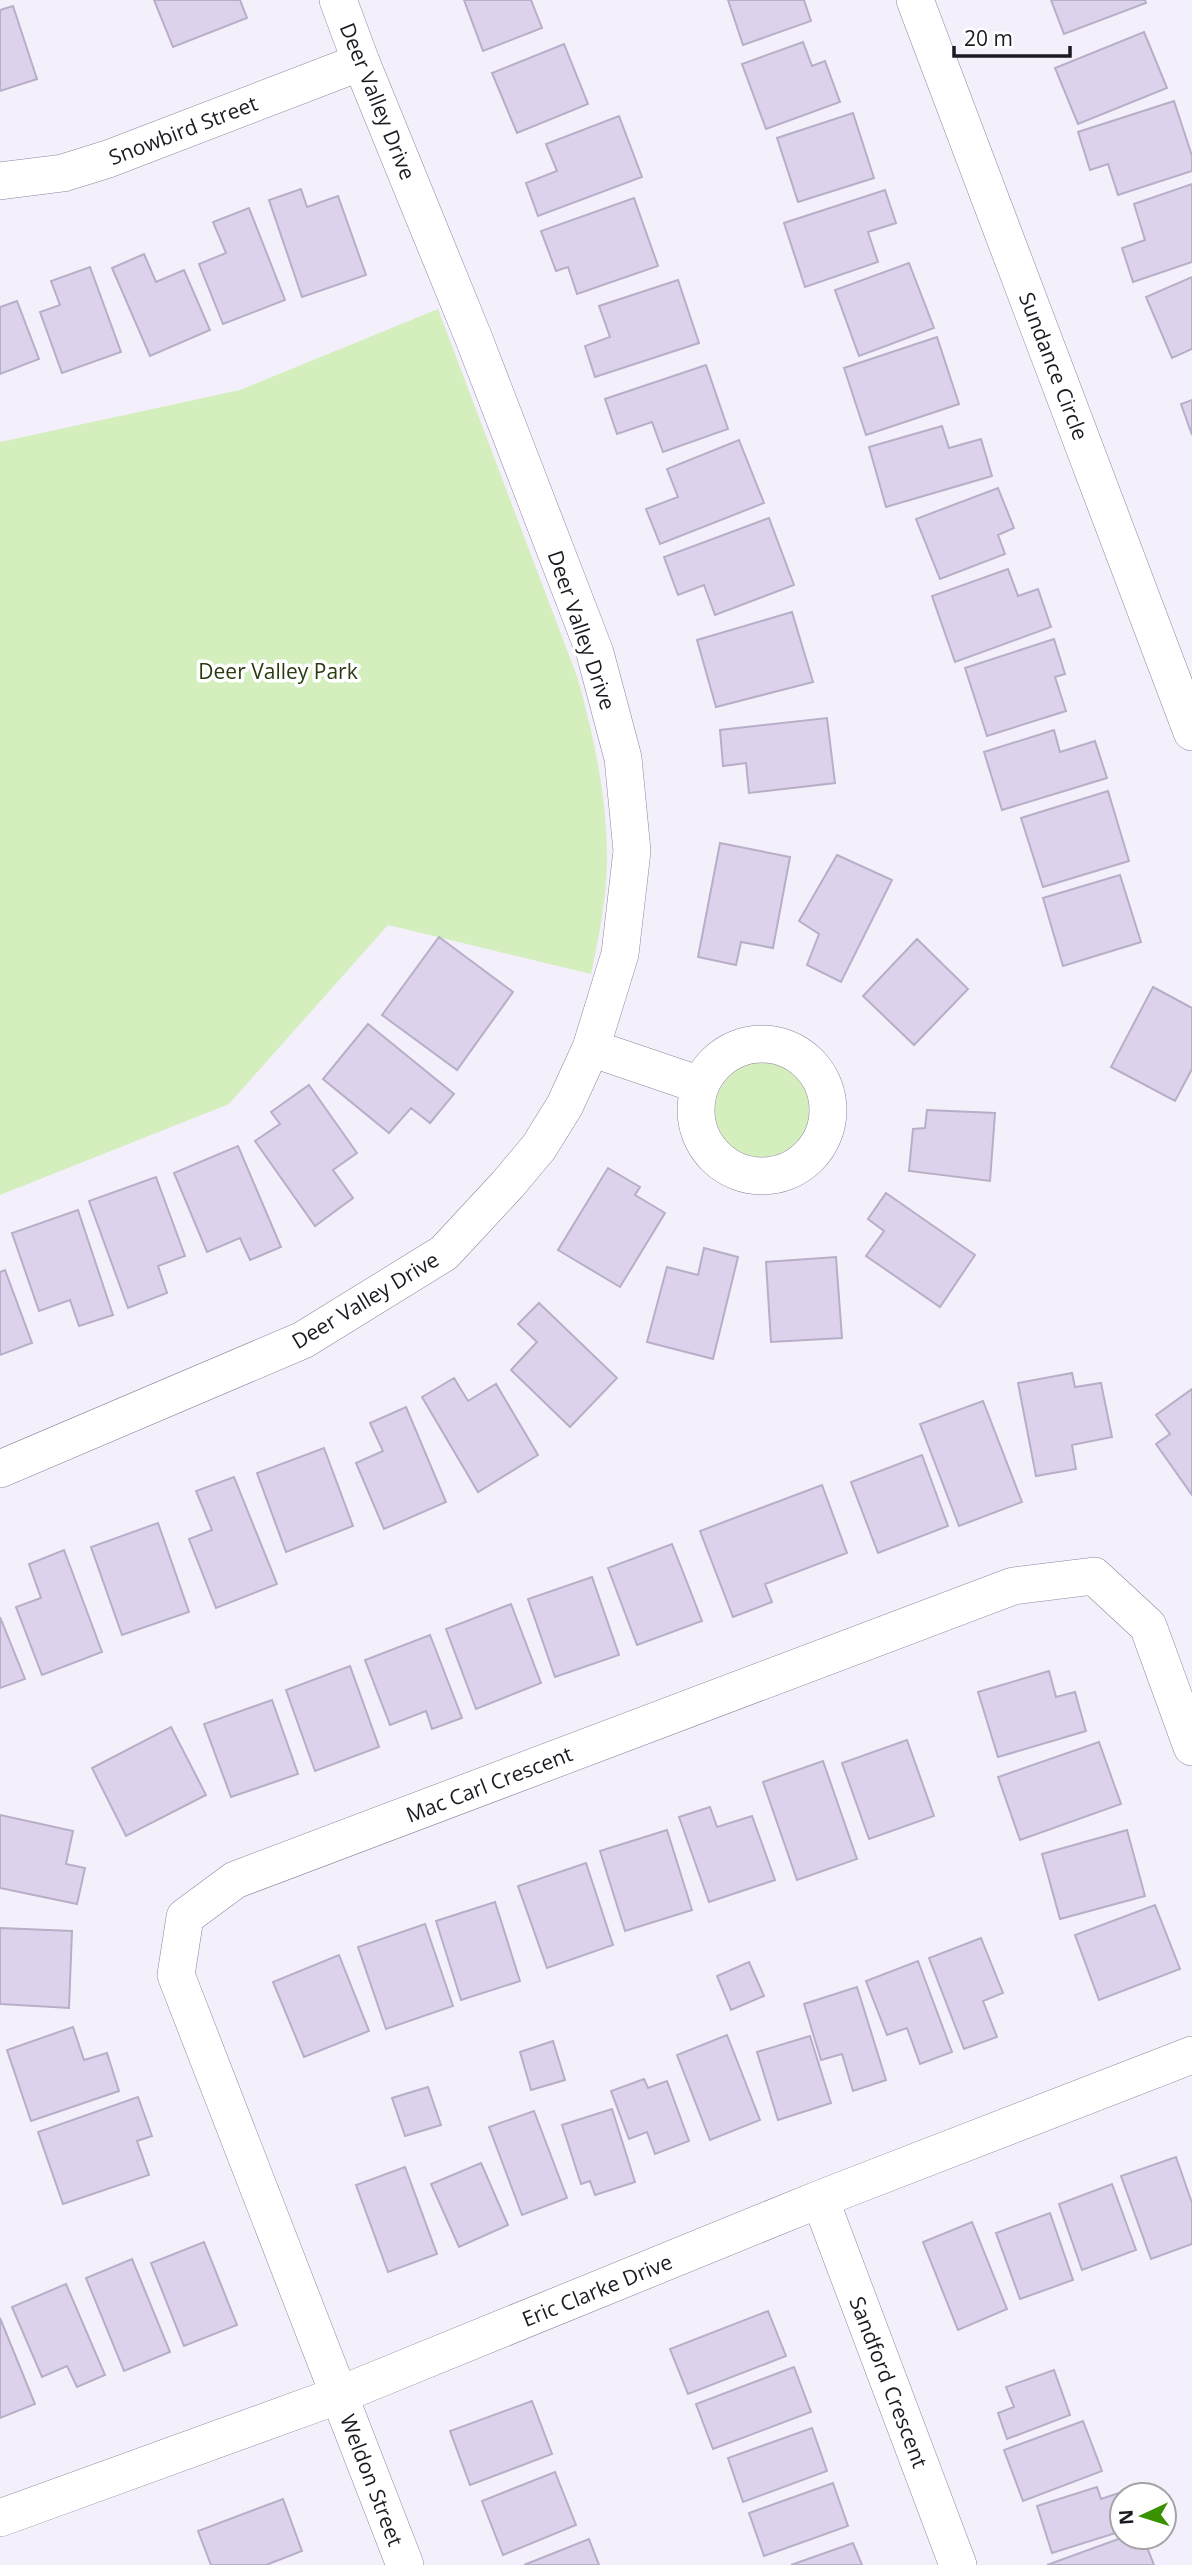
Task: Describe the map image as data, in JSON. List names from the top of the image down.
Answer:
{
  "streets": {
    "street": [
      "Deer Valley Drive",
      "Snowbird Street",
      "Sundance Circle",
      "Mac Carl Crescent",
      "Eric Clarke Drive",
      "Sandford Crescent",
      "Weldon Street"
    ]
  },
  "crossings": [
    ["Deer Valley Drive", "Snowbird Street"],
    ["Mac Carl Crescent", "Eric Clarke Drive"],
    ["Mac Carl Crescent", "Weldon Street"],
    ["Eric Clarke Drive", "Sandford Crescent"],
    ["Eric Clarke Drive", "Weldon Street"]
  ],
  "parks": ["Deer Valley Park"],
  "scale_bar": "20 m",
  "north": "left"
}
